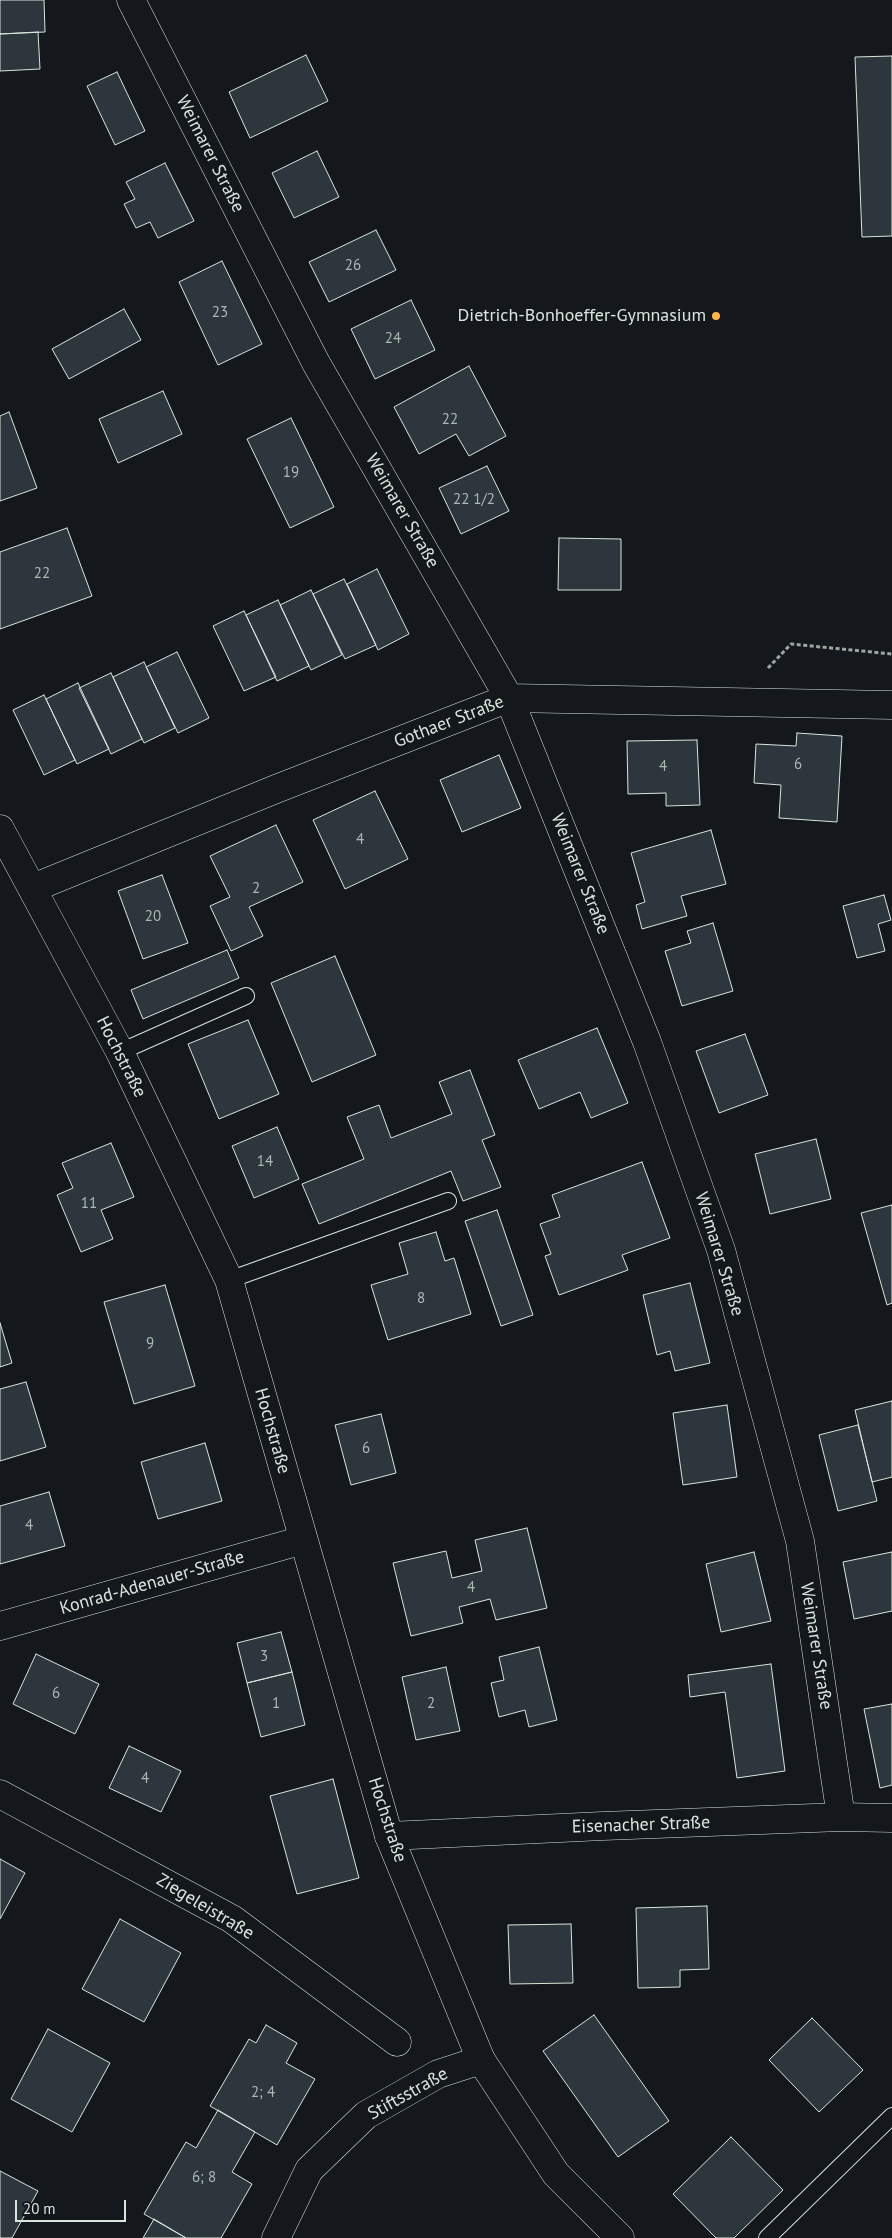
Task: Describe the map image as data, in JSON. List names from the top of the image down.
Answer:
{
  "streets": {
    "street": [
      "Weimarer Straße",
      "Gothaer Straße",
      "Hochstraße",
      "Konrad-Adenauer-Straße",
      "Eisenacher Straße",
      "Ziegeleistraße",
      "Stiftsstraße"
    ]
  },
  "crossings": [
    ["Weimarer Straße", "Gothaer Straße"],
    ["Weimarer Straße", "Eisenacher Straße"],
    ["Gothaer Straße", "Hochstraße"],
    ["Hochstraße", "Konrad-Adenauer-Straße"],
    ["Hochstraße", "Eisenacher Straße"],
    ["Hochstraße", "Stiftsstraße"]
  ],
  "places": ["Dietrich-Bonhoeffer-Gymnasium"],
  "house_numbers": [
    "26",
    "23",
    "24",
    "22",
    "19",
    "22 1/2",
    "22",
    "6",
    "4",
    "4",
    "2",
    "20",
    "14",
    "11",
    "8",
    "9",
    "6",
    "4",
    "4",
    "3",
    "6",
    "1",
    "2",
    "4",
    "2; 4",
    "6; 8"
  ],
  "scale_bar": "20 m"
}
